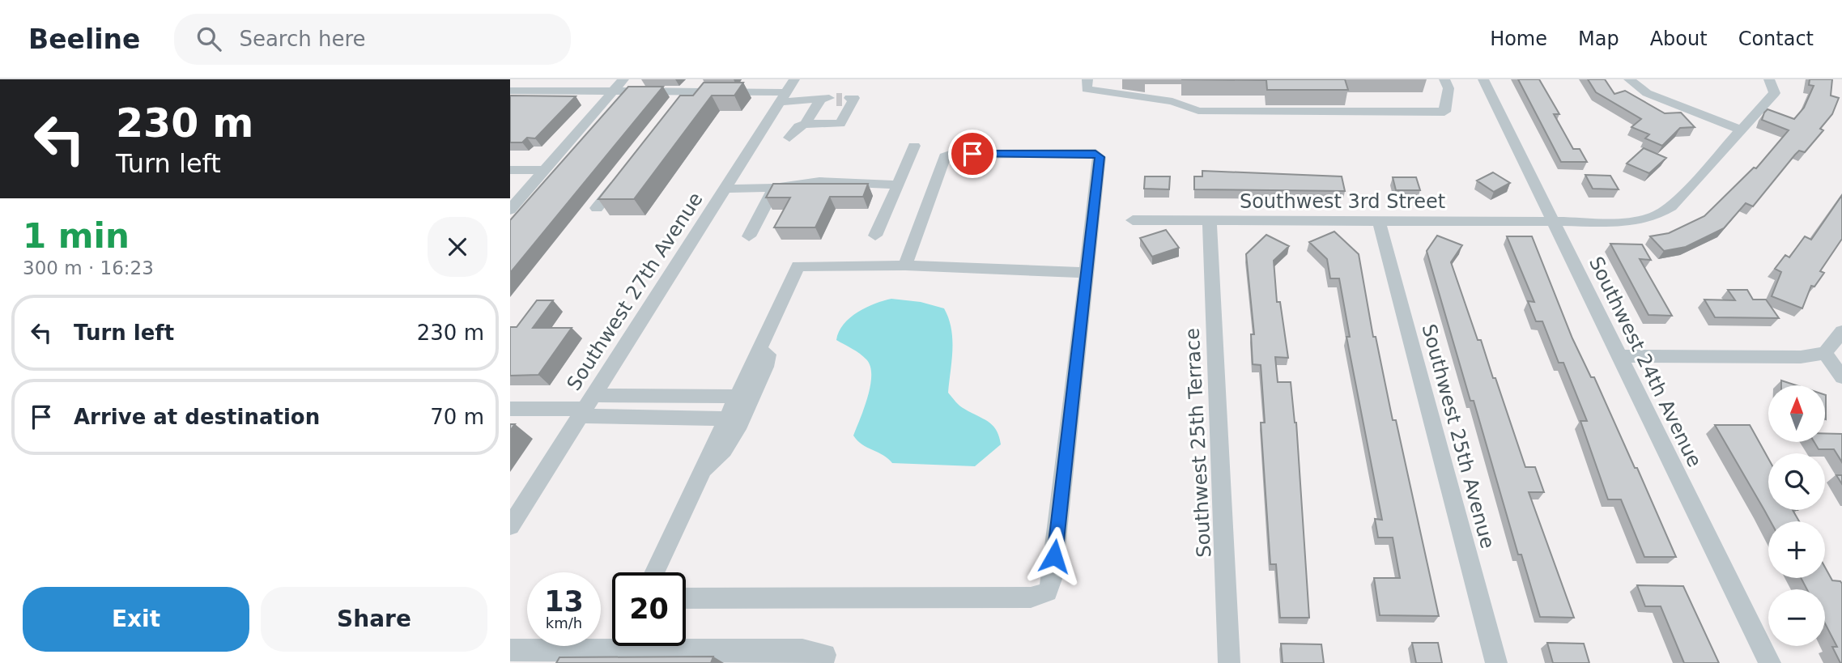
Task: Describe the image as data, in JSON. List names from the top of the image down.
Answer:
{
  "streets": {
    "street": [
      "Southwest 3rd Street",
      "Southwest 27th Avenue",
      "Southwest 24th Avenue",
      "Southwest 25th Avenue",
      "Southwest 25th Terrace"
    ]
  },
  "crossings": [
    ["Southwest 3rd Street", "Southwest 24th Avenue"],
    ["Southwest 3rd Street", "Southwest 25th Avenue"],
    ["Southwest 3rd Street", "Southwest 25th Terrace"]
  ],
  "north": "top",
  "page": {
    "header": "Beeline",
    "search": "Search here",
    "nav": [
      "Home",
      "Map",
      "About",
      "Contact"
    ],
    "turn": ["230 m", "Turn left"],
    "heading": ["1 min", "300 m · 16:23"],
    "list": [
      {
        "name": "Turn left",
        "value": "230 m"
      },
      {
        "name": "Arrive at destination",
        "value": "70 m"
      }
    ],
    "map_buttons": ["+", "−"],
    "speed": "13 km/h",
    "limit": "20",
    "buttons": ["Exit", "Share"]
  }
}
